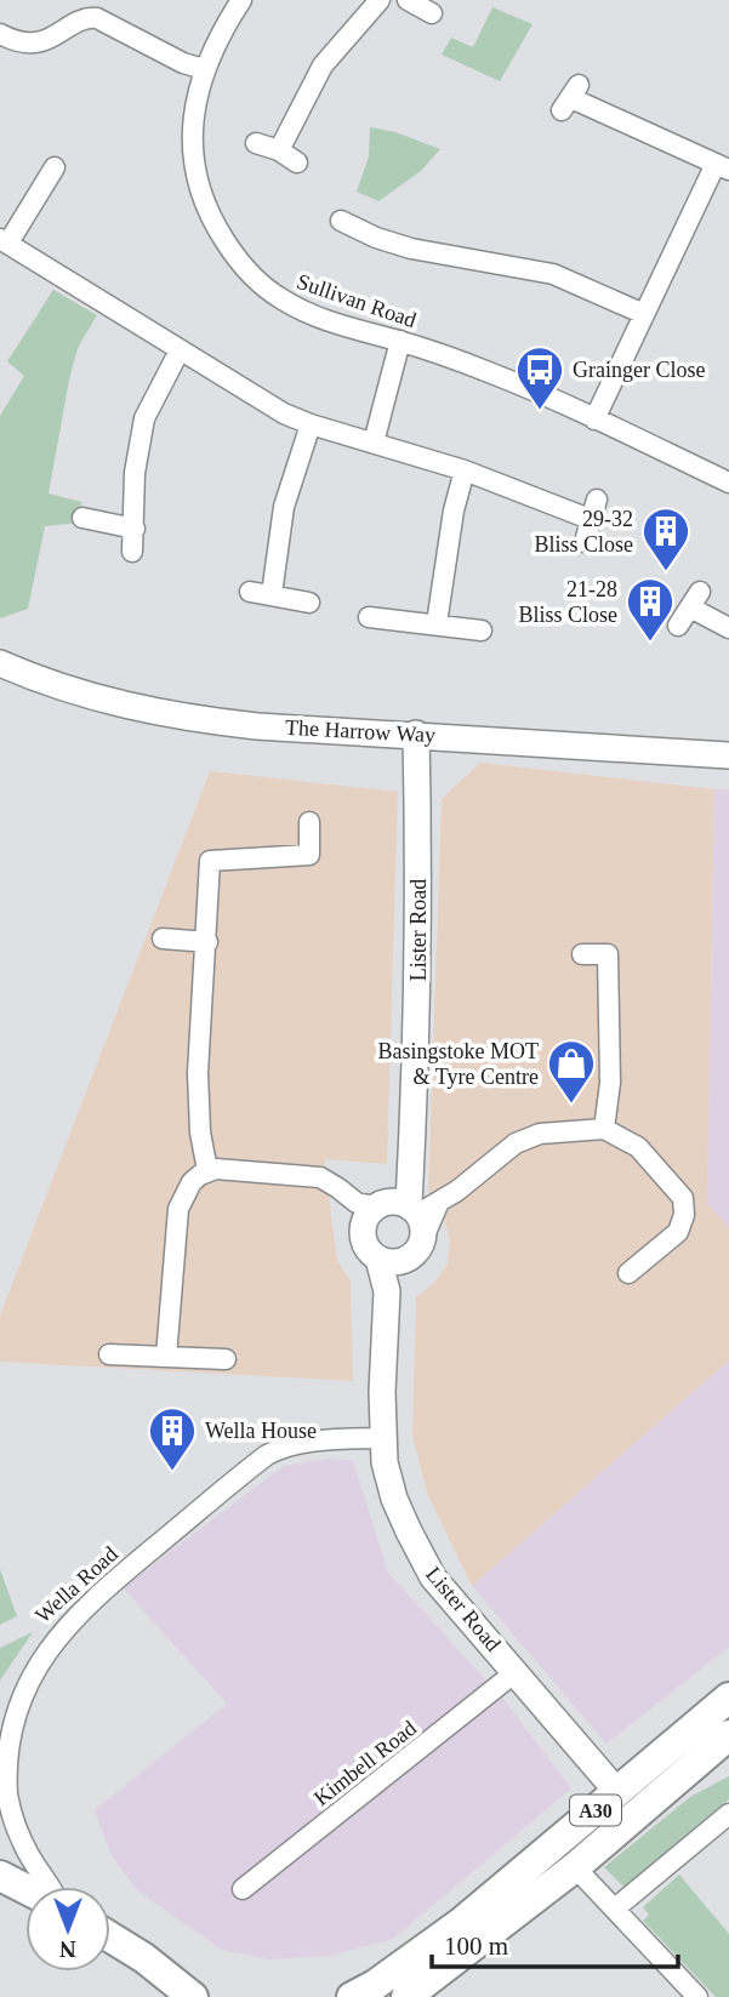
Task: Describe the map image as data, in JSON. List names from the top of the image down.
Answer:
{
  "streets": {
    "main road": ["A30"],
    "street": [
      "Sullivan Road",
      "The Harrow Way",
      "Lister Road",
      "Wella Road",
      "Kimbell Road"
    ]
  },
  "crossings": [
    ["The Harrow Way", "Lister Road"],
    ["Lister Road", "Wella Road"],
    ["Lister Road", "Kimbell Road"],
    ["Lister Road", "A30"]
  ],
  "places": {
    "bus stop": ["Grainger Close"],
    "building": ["29-32 Bliss Close", "21-28 Bliss Close", "Wella House"],
    "shop": ["Basingstoke MOT & Tyre Centre"]
  },
  "scale_bar": "100 m",
  "north": "bottom"
}
